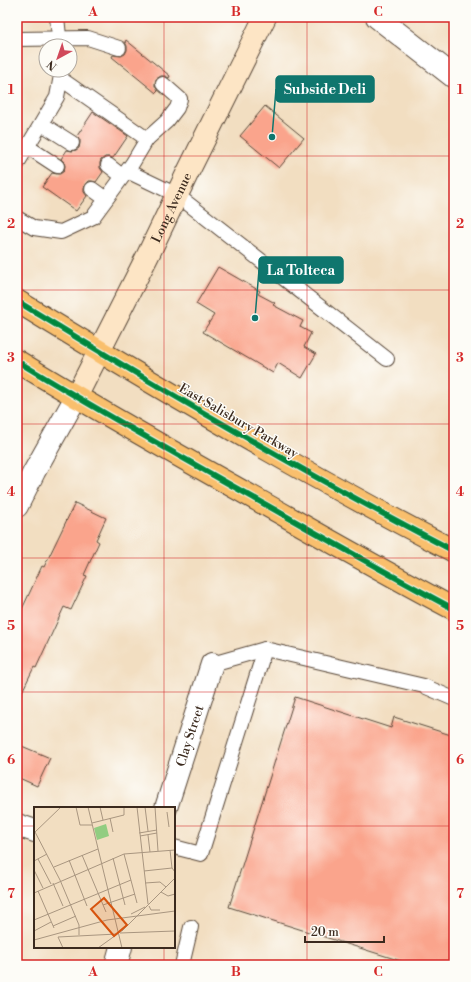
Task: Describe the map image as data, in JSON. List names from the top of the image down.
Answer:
{
  "streets": {
    "main road": ["East Salisbury Parkway"],
    "street": ["Long Avenue", "Clay Street"]
  },
  "crossings": [
    ["Long Avenue", "East Salisbury Parkway"]
  ],
  "places": ["Subside Deli", "La Tolteca"],
  "scale_bar": "20 m",
  "north": "bottom left",
  "grid": {
    "columns": ["A", "B", "C"],
    "rows": [
      "1",
      "2",
      "3",
      "4",
      "5",
      "6",
      "7"
    ]
  }
}
